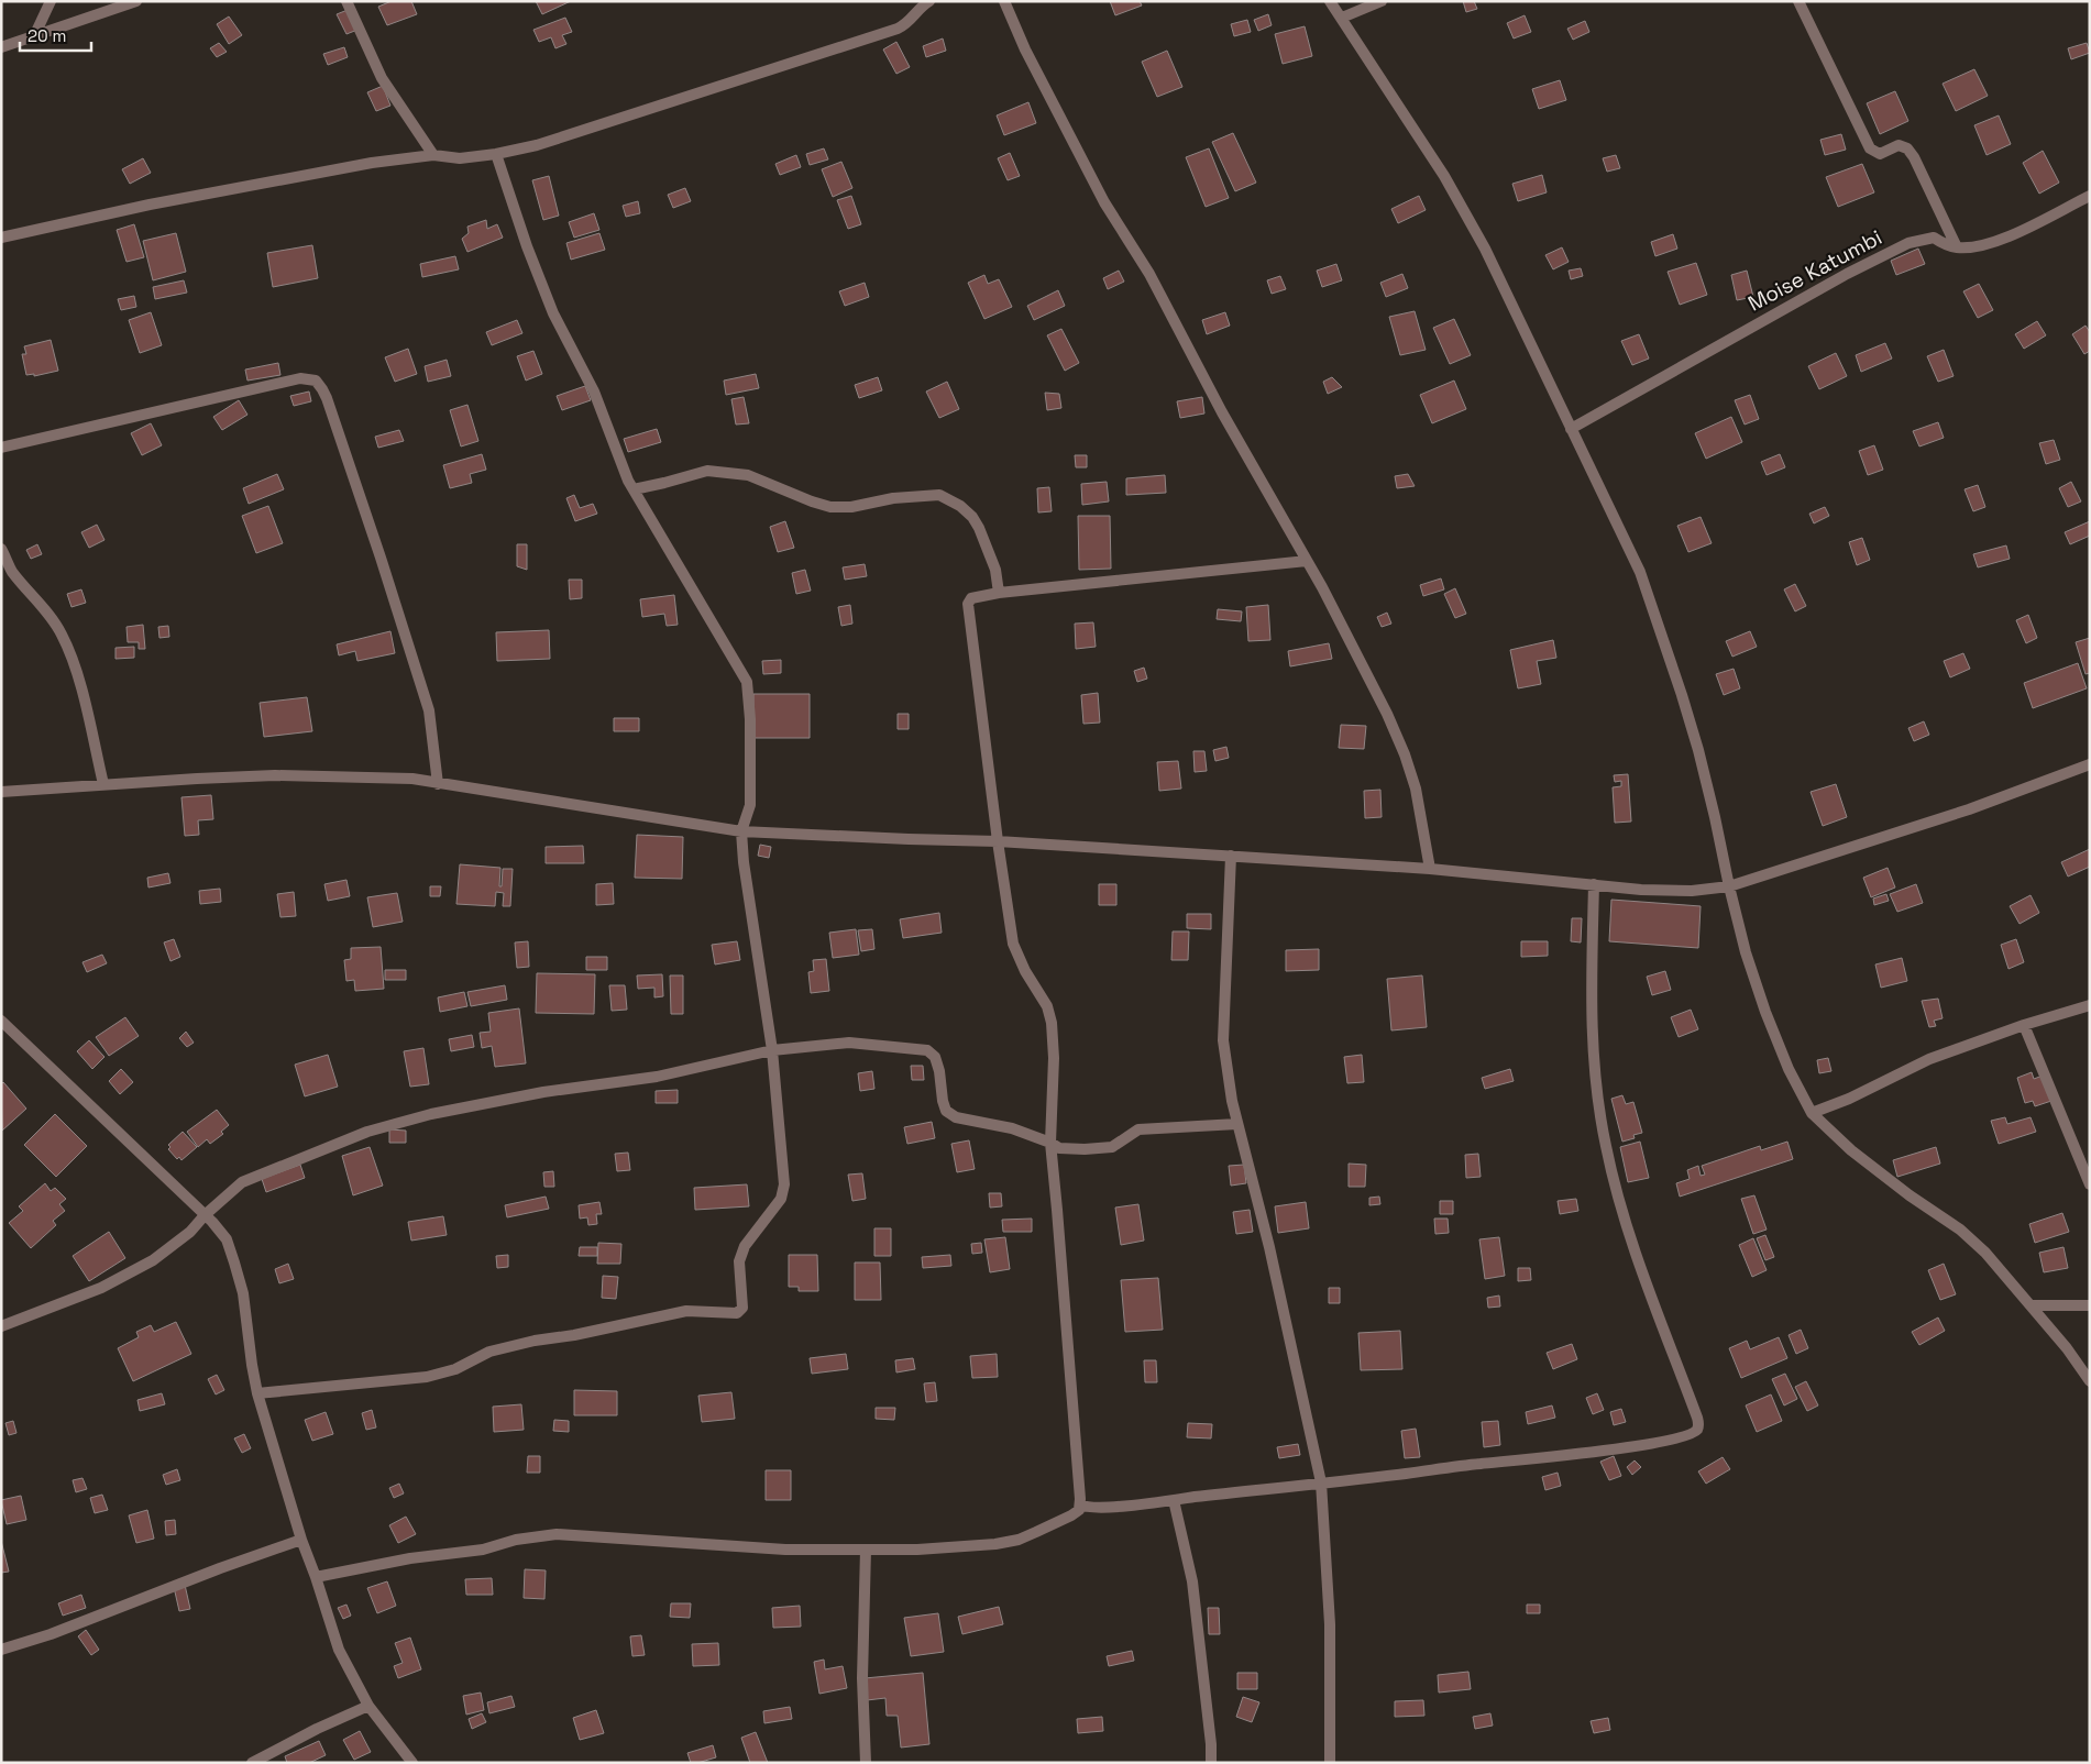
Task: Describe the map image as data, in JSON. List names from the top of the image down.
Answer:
{
  "streets": {
    "street": ["Moise Katumbi"]
  },
  "scale_bar": "20 m"
}
